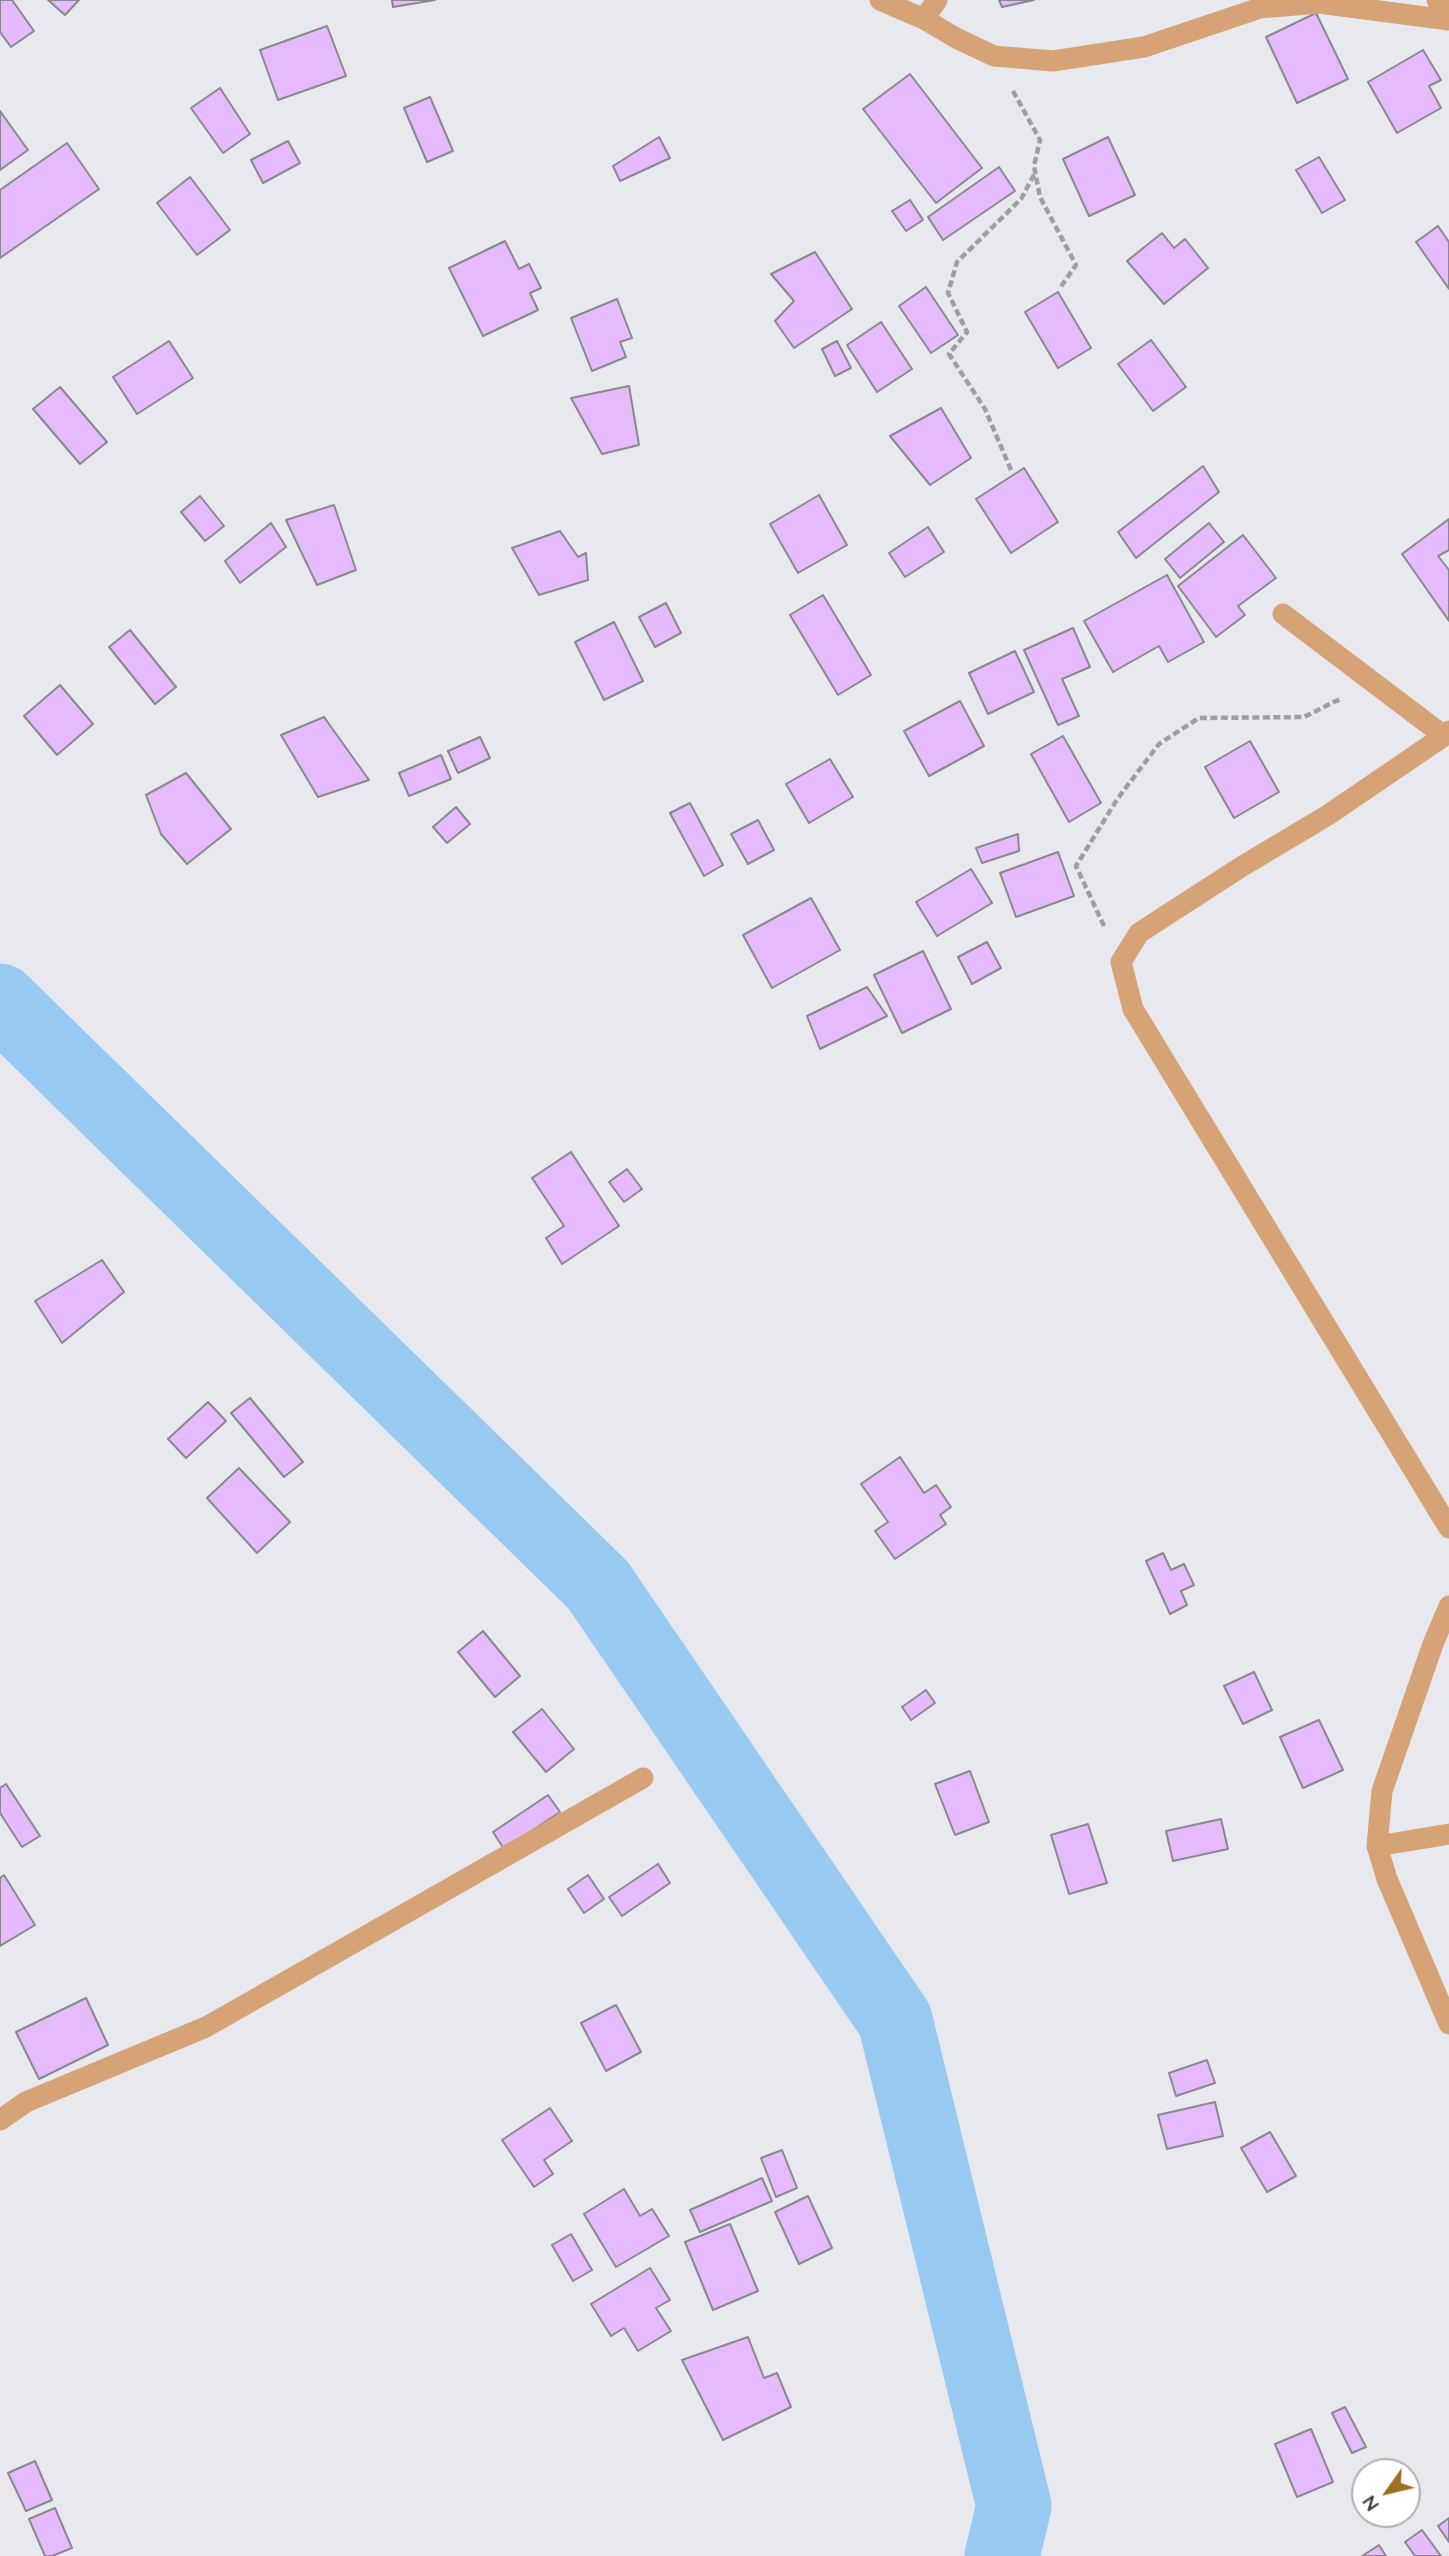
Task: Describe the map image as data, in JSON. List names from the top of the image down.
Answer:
{
  "north": "bottom left"
}
